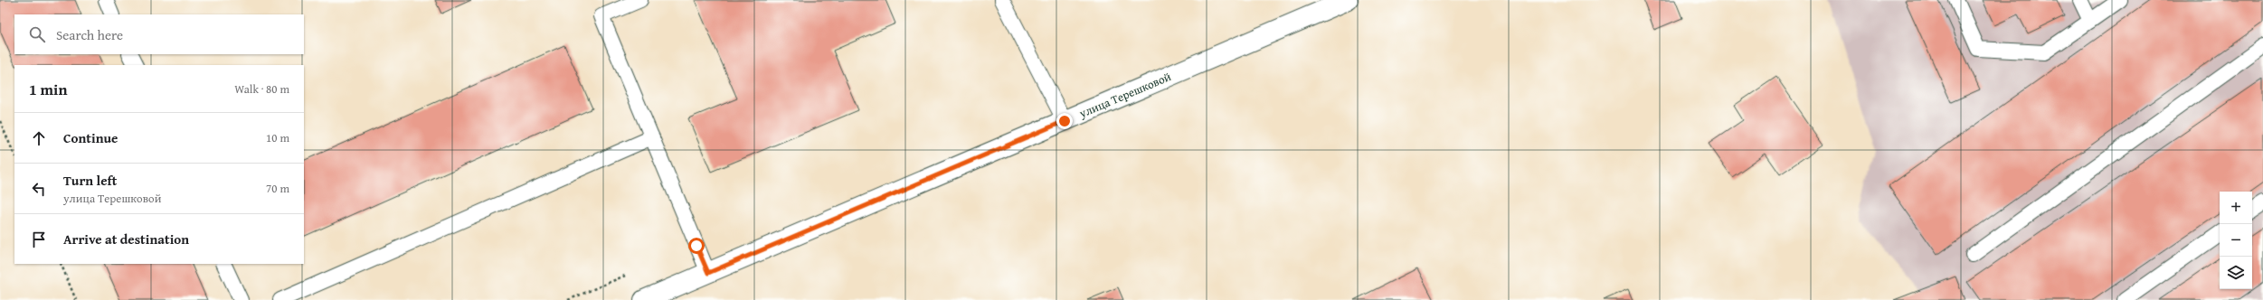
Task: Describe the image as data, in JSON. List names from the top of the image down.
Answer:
{
  "streets": {
    "street": ["улица Терешковой"]
  },
  "page": {
    "search": "Search here",
    "heading": ["1 min", "Walk · 80 m"],
    "list": [
      ["Continue", "10 m"],
      ["Turn left", "улица Терешковой", "70 m"],
      "Arrive at destination"
    ],
    "map_buttons": ["+", "−"]
  }
}
